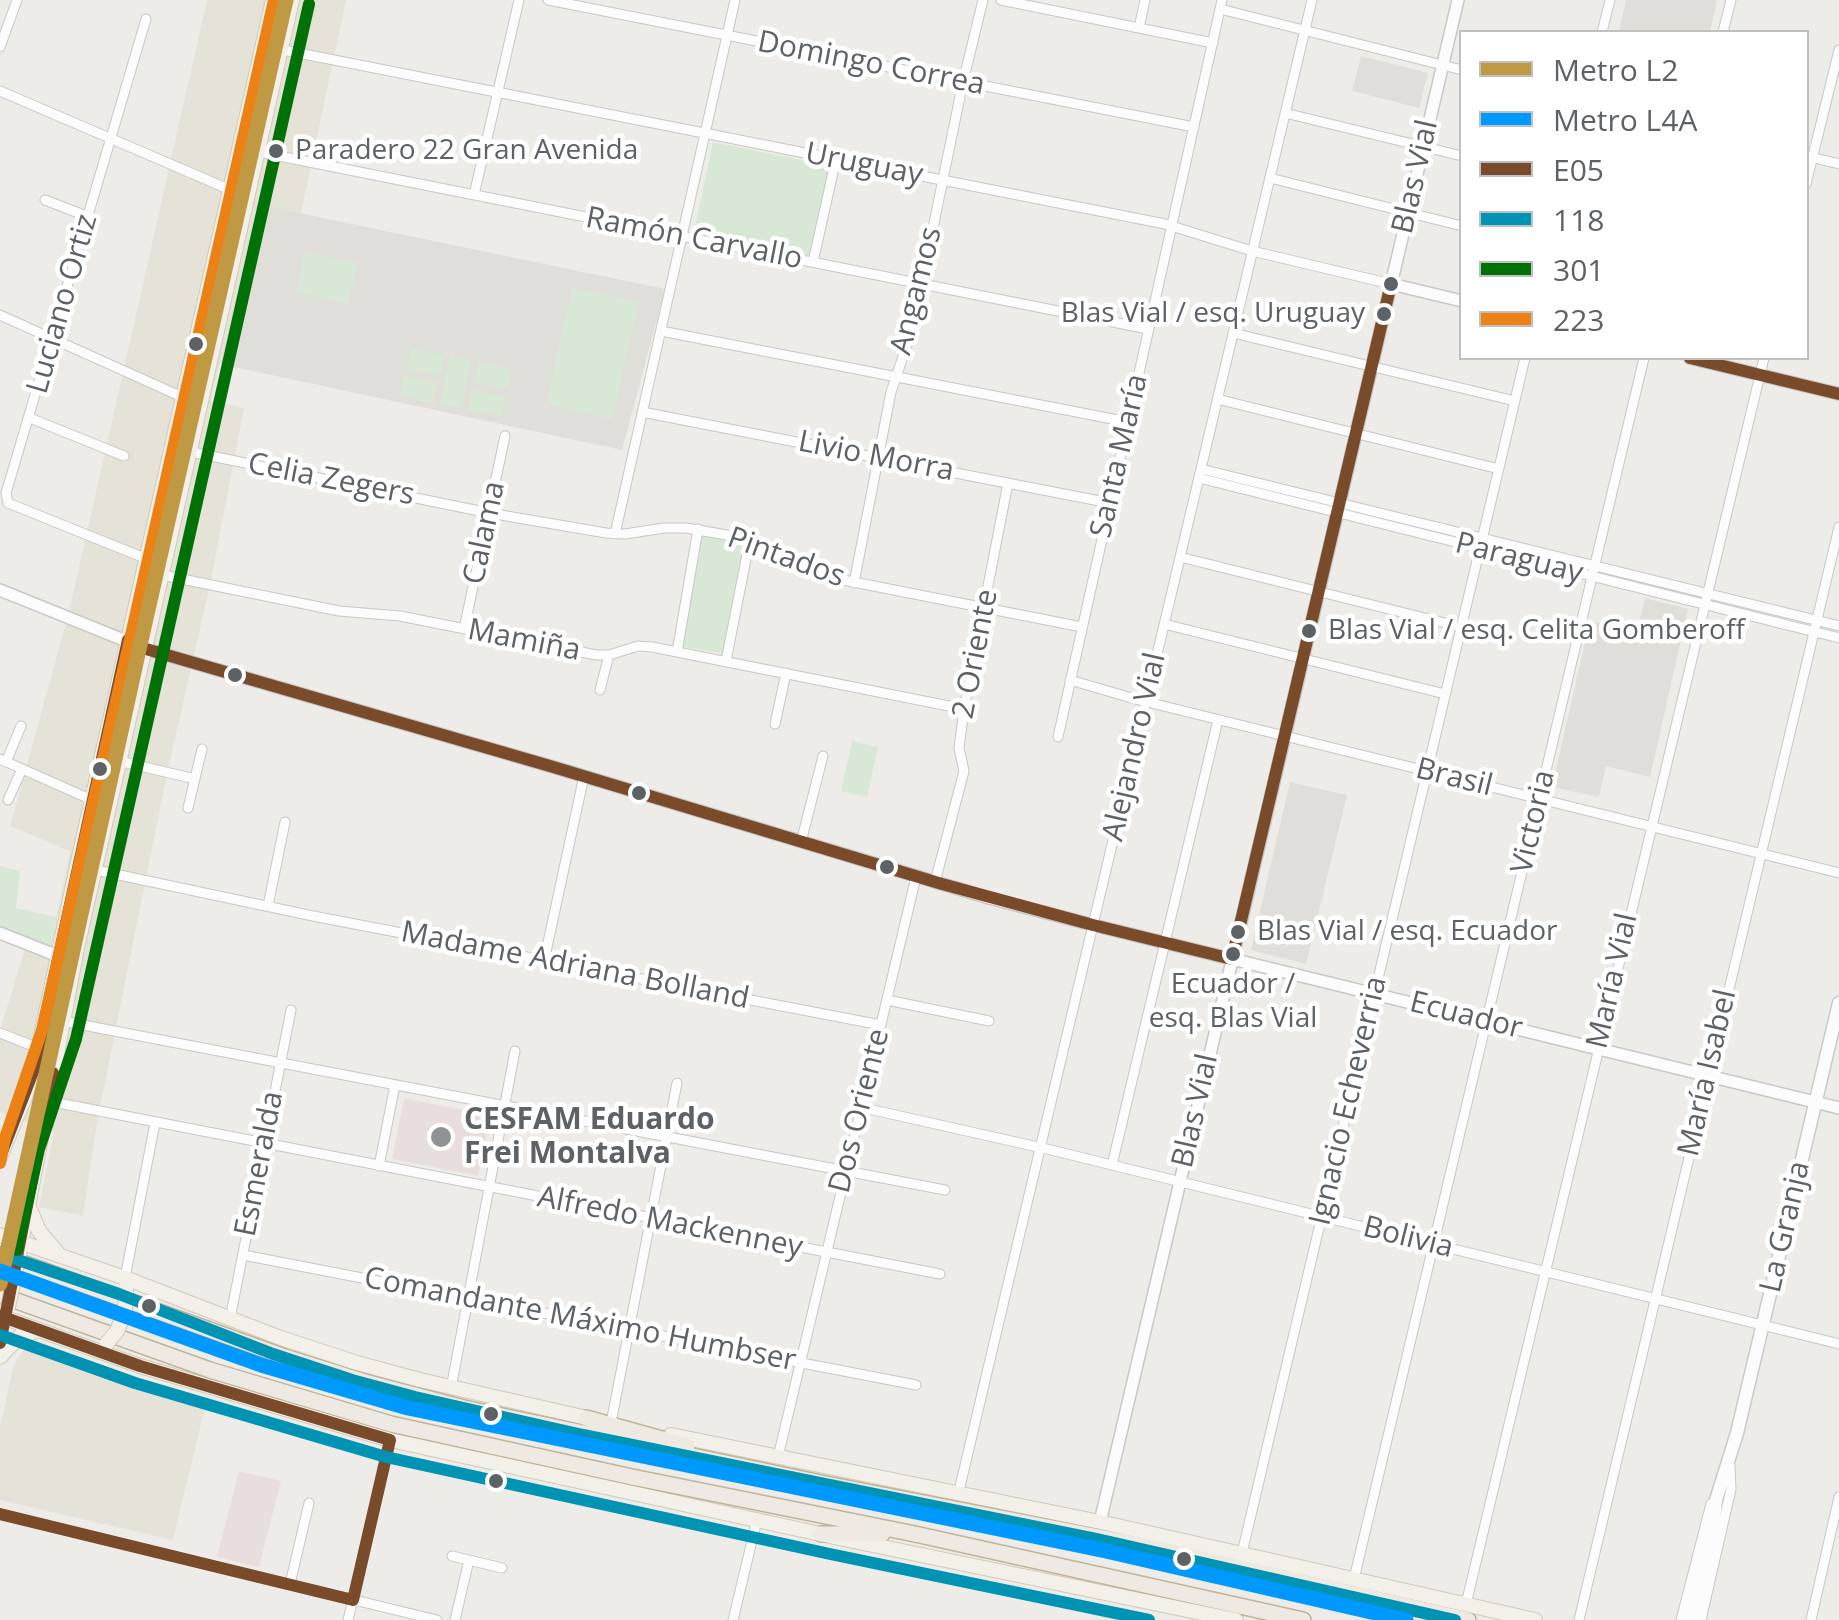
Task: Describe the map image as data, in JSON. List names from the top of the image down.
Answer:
{
  "streets": {
    "main road": ["La Granja"],
    "street": [
      "Domingo Correa",
      "Uruguay",
      "Blas Vial",
      "Ramón Carvallo",
      "Angamos",
      "Luciano Ortiz",
      "Santa María",
      "Livio Morra",
      "Celia Zegers",
      "Calama",
      "Pintados",
      "Paraguay",
      "Mamiña",
      "2 Oriente",
      "Alejandro Vial",
      "Brasil",
      "Victoria",
      "Madame Adriana Bolland",
      "María Vial",
      "Ecuador",
      "María Isabel",
      "Ignacio Echeverria",
      "Dos Oriente",
      "Esmeralda",
      "Alfredo Mackenney",
      "Bolivia",
      "Comandante Máximo Humbser"
    ]
  },
  "crossings": [
    ["Domingo Correa", "Angamos"],
    ["Domingo Correa", "Santa María"],
    ["Uruguay", "Blas Vial"],
    ["Uruguay", "Angamos"],
    ["Uruguay", "Santa María"],
    ["Uruguay", "Alejandro Vial"],
    ["Blas Vial", "Paraguay"],
    ["Blas Vial", "Brasil"],
    ["Blas Vial", "Ecuador"],
    ["Blas Vial", "Bolivia"],
    ["Ramón Carvallo", "Angamos"],
    ["Ramón Carvallo", "Santa María"],
    ["Angamos", "Livio Morra"],
    ["Angamos", "Pintados"],
    ["Santa María", "Livio Morra"],
    ["Santa María", "Pintados"],
    ["Santa María", "Brasil"],
    ["Livio Morra", "2 Oriente"],
    ["Celia Zegers", "Calama"],
    ["Celia Zegers", "Pintados"],
    ["Calama", "Pintados"],
    ["Calama", "Mamiña"],
    ["Pintados", "2 Oriente"],
    ["Paraguay", "Alejandro Vial"],
    ["Paraguay", "Victoria"],
    ["Paraguay", "María Vial"],
    ["Paraguay", "María Isabel"],
    ["Paraguay", "Ignacio Echeverria"],
    ["Mamiña", "2 Oriente"],
    ["2 Oriente", "Ecuador"],
    ["Alejandro Vial", "Brasil"],
    ["Alejandro Vial", "Ecuador"],
    ["Alejandro Vial", "Bolivia"],
    ["Brasil", "Victoria"],
    ["Brasil", "María Vial"],
    ["Brasil", "María Isabel"],
    ["Brasil", "Ignacio Echeverria"],
    ["Victoria", "Ecuador"],
    ["Victoria", "Bolivia"],
    ["Madame Adriana Bolland", "Dos Oriente"],
    ["María Vial", "Ecuador"],
    ["María Vial", "Bolivia"],
    ["Ecuador", "María Isabel"],
    ["Ecuador", "Ignacio Echeverria"],
    ["Ecuador", "Dos Oriente"],
    ["Ecuador", "La Granja"],
    ["María Isabel", "Bolivia"],
    ["Ignacio Echeverria", "Bolivia"],
    ["Dos Oriente", "Alfredo Mackenney"],
    ["Dos Oriente", "Bolivia"],
    ["Dos Oriente", "Comandante Máximo Humbser"],
    ["Esmeralda", "Alfredo Mackenney"],
    ["Esmeralda", "Comandante Máximo Humbser"],
    ["La Granja", "Bolivia"]
  ],
  "places": [
    "Paradero 22 Gran Avenida",
    "Blas Vial / esq. Uruguay",
    "Blas Vial / esq. Celita Gomberoff",
    "Blas Vial / esq. Ecuador",
    "Ecuador / esq. Blas Vial",
    "CESFAM Eduardo Frei Montalva"
  ],
  "lines": [
    "metro line L2",
    "transit line 223",
    "transit line 301",
    "transit line E05",
    "transit line 118",
    "metro line L4A"
  ],
  "legend": [
    "Metro L2",
    "Metro L4A",
    "E05",
    "118",
    "301",
    "223"
  ]
}
